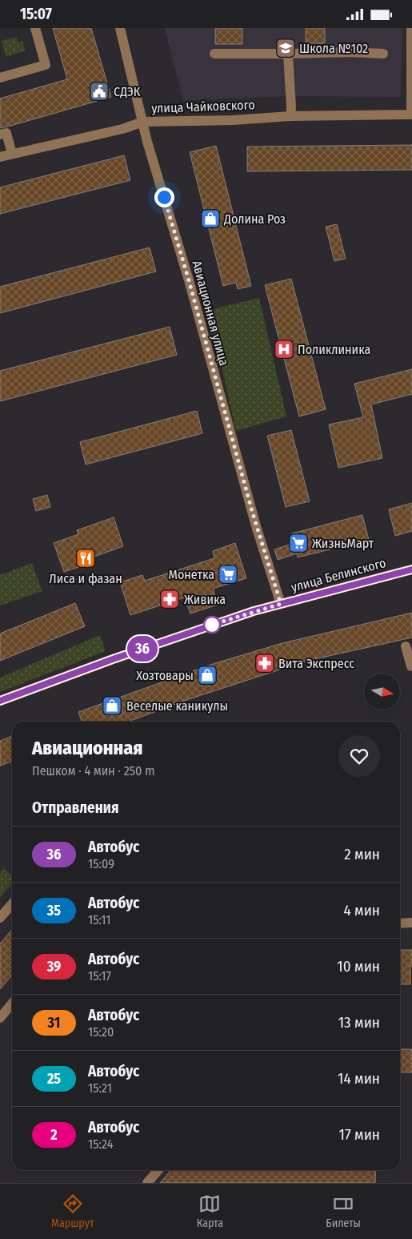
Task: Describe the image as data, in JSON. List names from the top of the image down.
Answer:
{
  "streets": {
    "main road": ["улица Белинского"],
    "street": ["улица Чайковского", "Авиационная улица"]
  },
  "crossings": [
    ["улица Чайковского", "Авиационная улица"],
    ["Авиационная улица", "улица Белинского"]
  ],
  "places": {
    "school or university": ["Школа №102"],
    "public building": ["СДЭК"],
    "shop": ["Долина Роз", "Хозтовары", "Веселые каникулы"],
    "hospital": ["Поликлиника"],
    "supermarket": ["ЖизньМарт", "Монетка"],
    "restaurant": ["Лиса и фазан"],
    "pharmacy": ["Живика", "Вита Экспресс"]
  },
  "lines": ["bus line 36"],
  "north": "right",
  "page": {
    "status": "15:07",
    "on_map": "36",
    "heading": [
      ["Авиационная", "Пешком · 4 мин · 250 m"],
      "Отправления"
    ],
    "list": [
      {
        "mark": "36",
        "name": "Автобус",
        "note": "15:09",
        "value": "2 мин"
      },
      {
        "mark": "35",
        "name": "Автобус",
        "note": "15:11",
        "value": "4 мин"
      },
      {
        "mark": "39",
        "name": "Автобус",
        "note": "15:17",
        "value": "10 мин"
      },
      {
        "mark": "31",
        "name": "Автобус",
        "note": "15:20",
        "value": "13 мин"
      },
      {
        "mark": "25",
        "name": "Автобус",
        "note": "15:21",
        "value": "14 мин"
      },
      {
        "mark": "2",
        "name": "Автобус",
        "note": "15:24",
        "value": "17 мин"
      }
    ],
    "tabs": ["Маршрут", "Карта", "Билеты"]
  }
}
